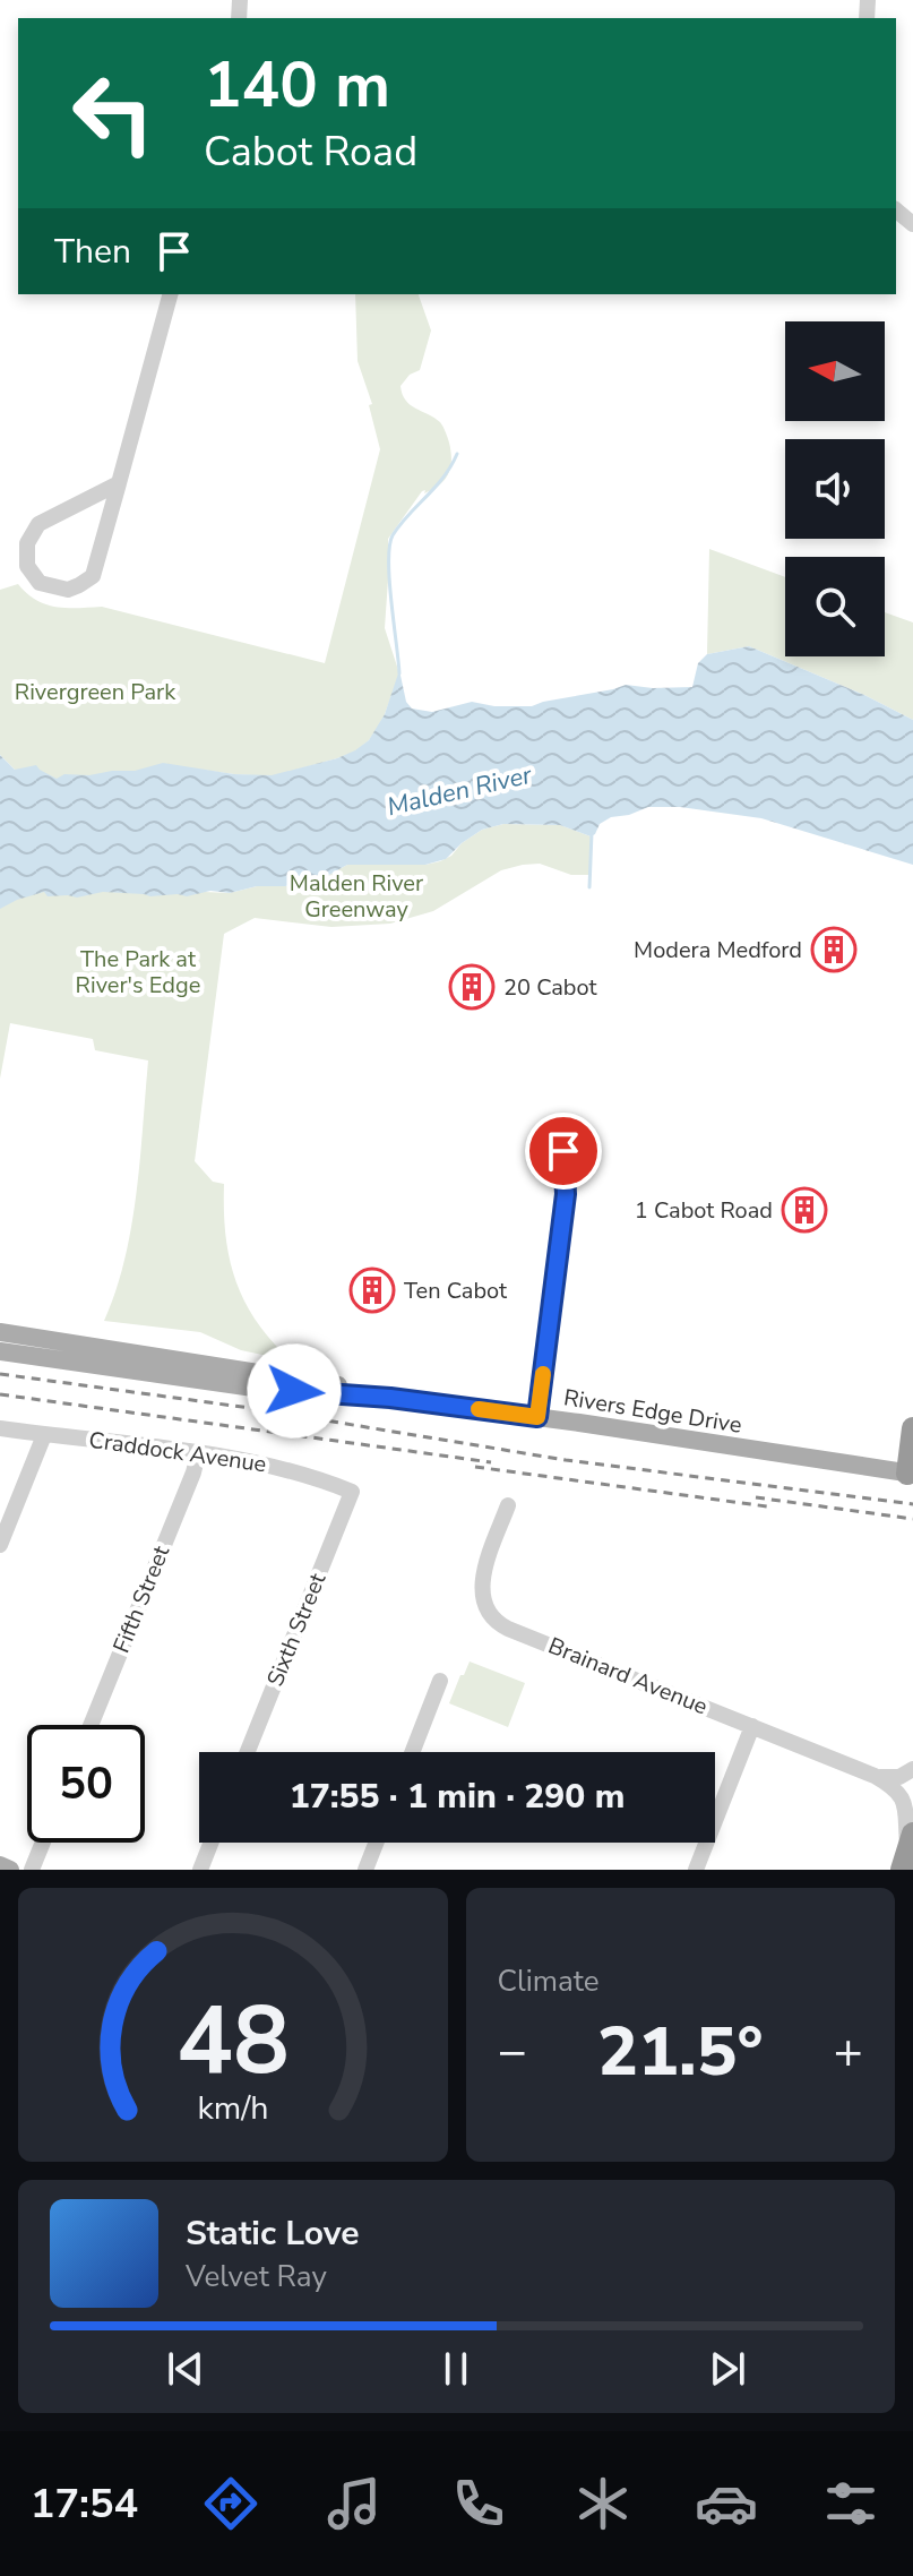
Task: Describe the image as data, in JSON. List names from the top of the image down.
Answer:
{
  "streets": {
    "main road": ["Rivers Edge Drive"],
    "street": [
      "Craddock Avenue",
      "Fifth Street",
      "Sixth Street",
      "Brainard Avenue"
    ]
  },
  "crossings": [
    ["Craddock Avenue", "Fifth Street"],
    ["Craddock Avenue", "Sixth Street"]
  ],
  "water": ["Malden River"],
  "parks": ["Rivergreen Park", "Malden River Greenway", "The Park at River's Edge"],
  "places": {
    "building": [
      "Modera Medford",
      "20 Cabot",
      "1 Cabot Road",
      "Ten Cabot"
    ]
  },
  "north": "left",
  "page": {
    "turn": ["140 m", "Cabot Road"],
    "then": "Then",
    "limit": "50",
    "trip": "17:55 · 1 min · 290 m",
    "tile": "Climate",
    "heat": ["−", "21.5°", "+"],
    "song": ["Static Love", "Velvet Ray"],
    "tabs": "17:54",
    "gauge": ["48", "km/h"]
  }
}
